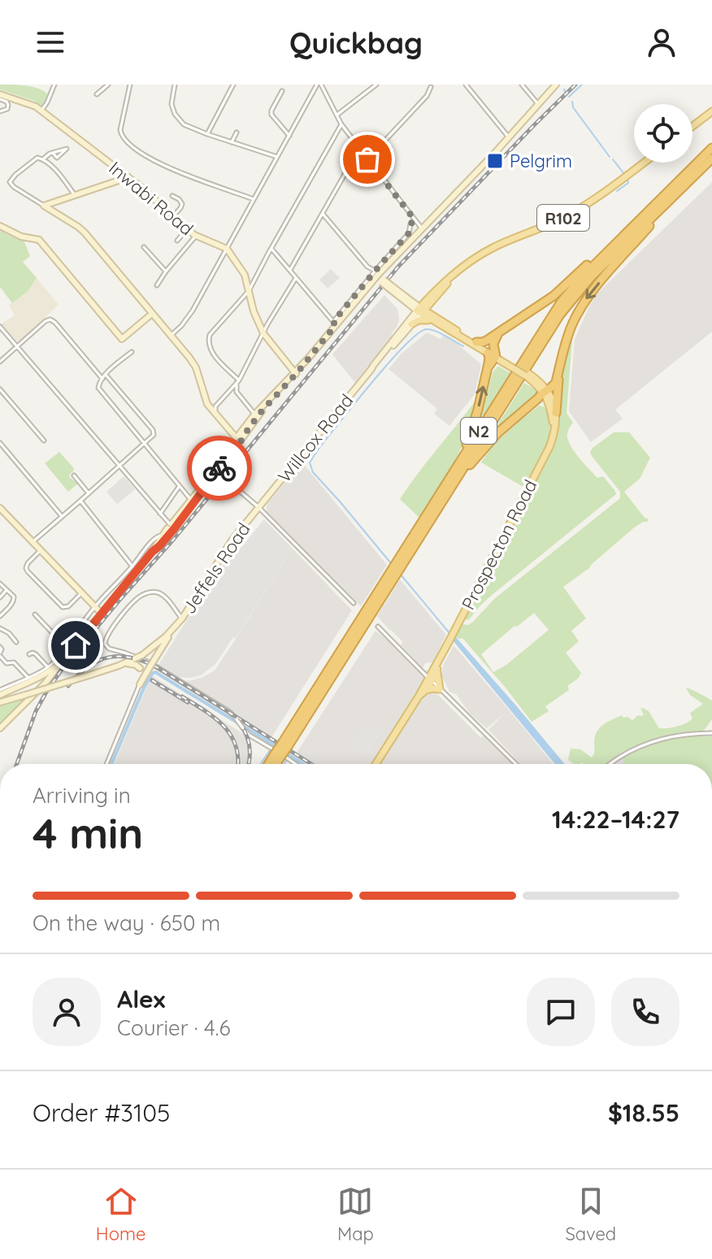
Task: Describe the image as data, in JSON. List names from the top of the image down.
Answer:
{
  "streets": {
    "highway": ["N2"],
    "main road": ["R102", "Prospecton Road"],
    "street": ["Inwabi Road", "Willcox Road", "Jeffels Road"]
  },
  "crossings": [
    ["R102", "Willcox Road"],
    ["R102", "Prospecton Road"],
    ["Willcox Road", "Prospecton Road"],
    ["Willcox Road", "Jeffels Road"]
  ],
  "places": {
    "transit": ["Pelgrim"]
  },
  "page": {
    "header": "Quickbag",
    "heading": ["4 min", "Arriving in", "14:22–14:27"],
    "panel": [
      "Alex",
      "Courier · 4.6",
      "Order #3105",
      "$18.55"
    ],
    "bar": "On the way · 650 m",
    "tabs": ["Home", "Map", "Saved"]
  }
}
